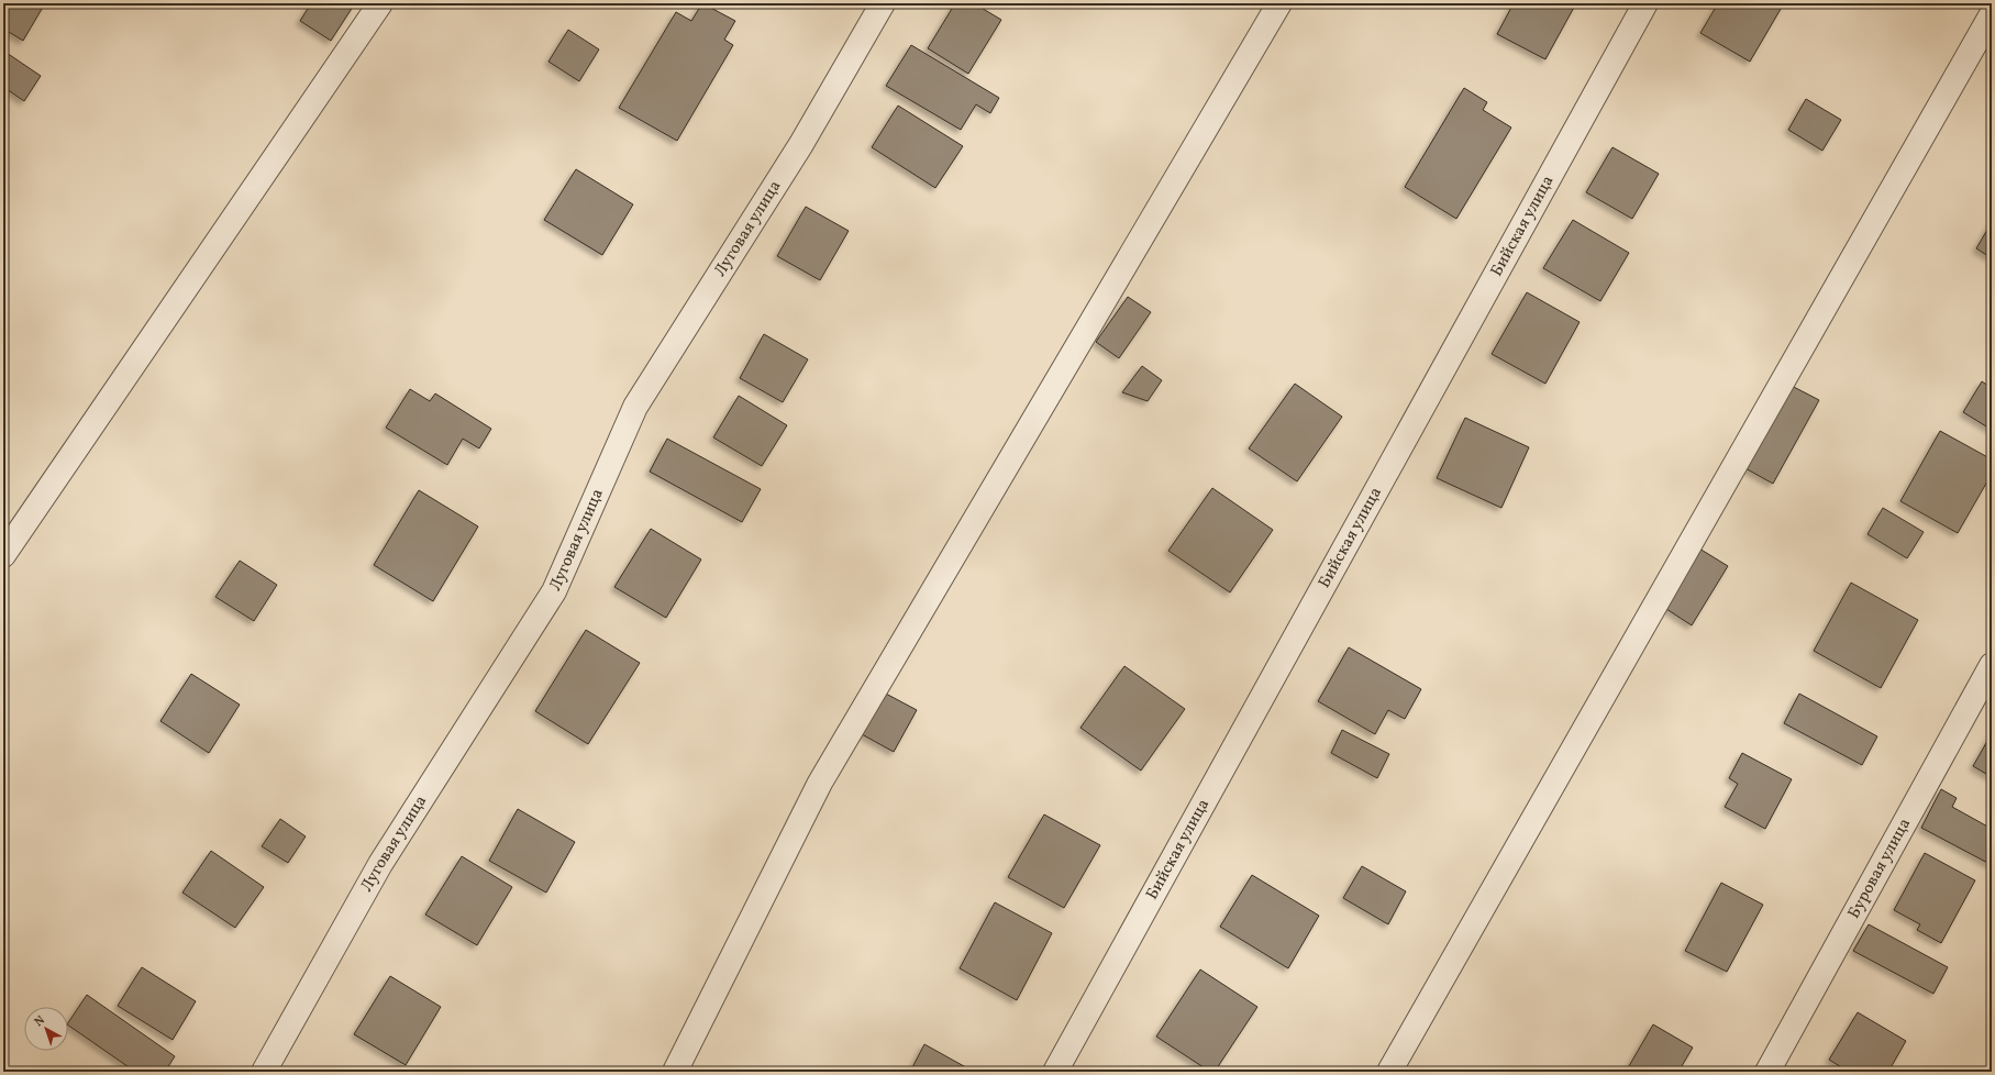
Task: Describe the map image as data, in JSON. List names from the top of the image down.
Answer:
{
  "streets": {
    "street": ["Бийская улица", "Луговая улица", "Буровая улица"]
  },
  "north": "top left"
}
